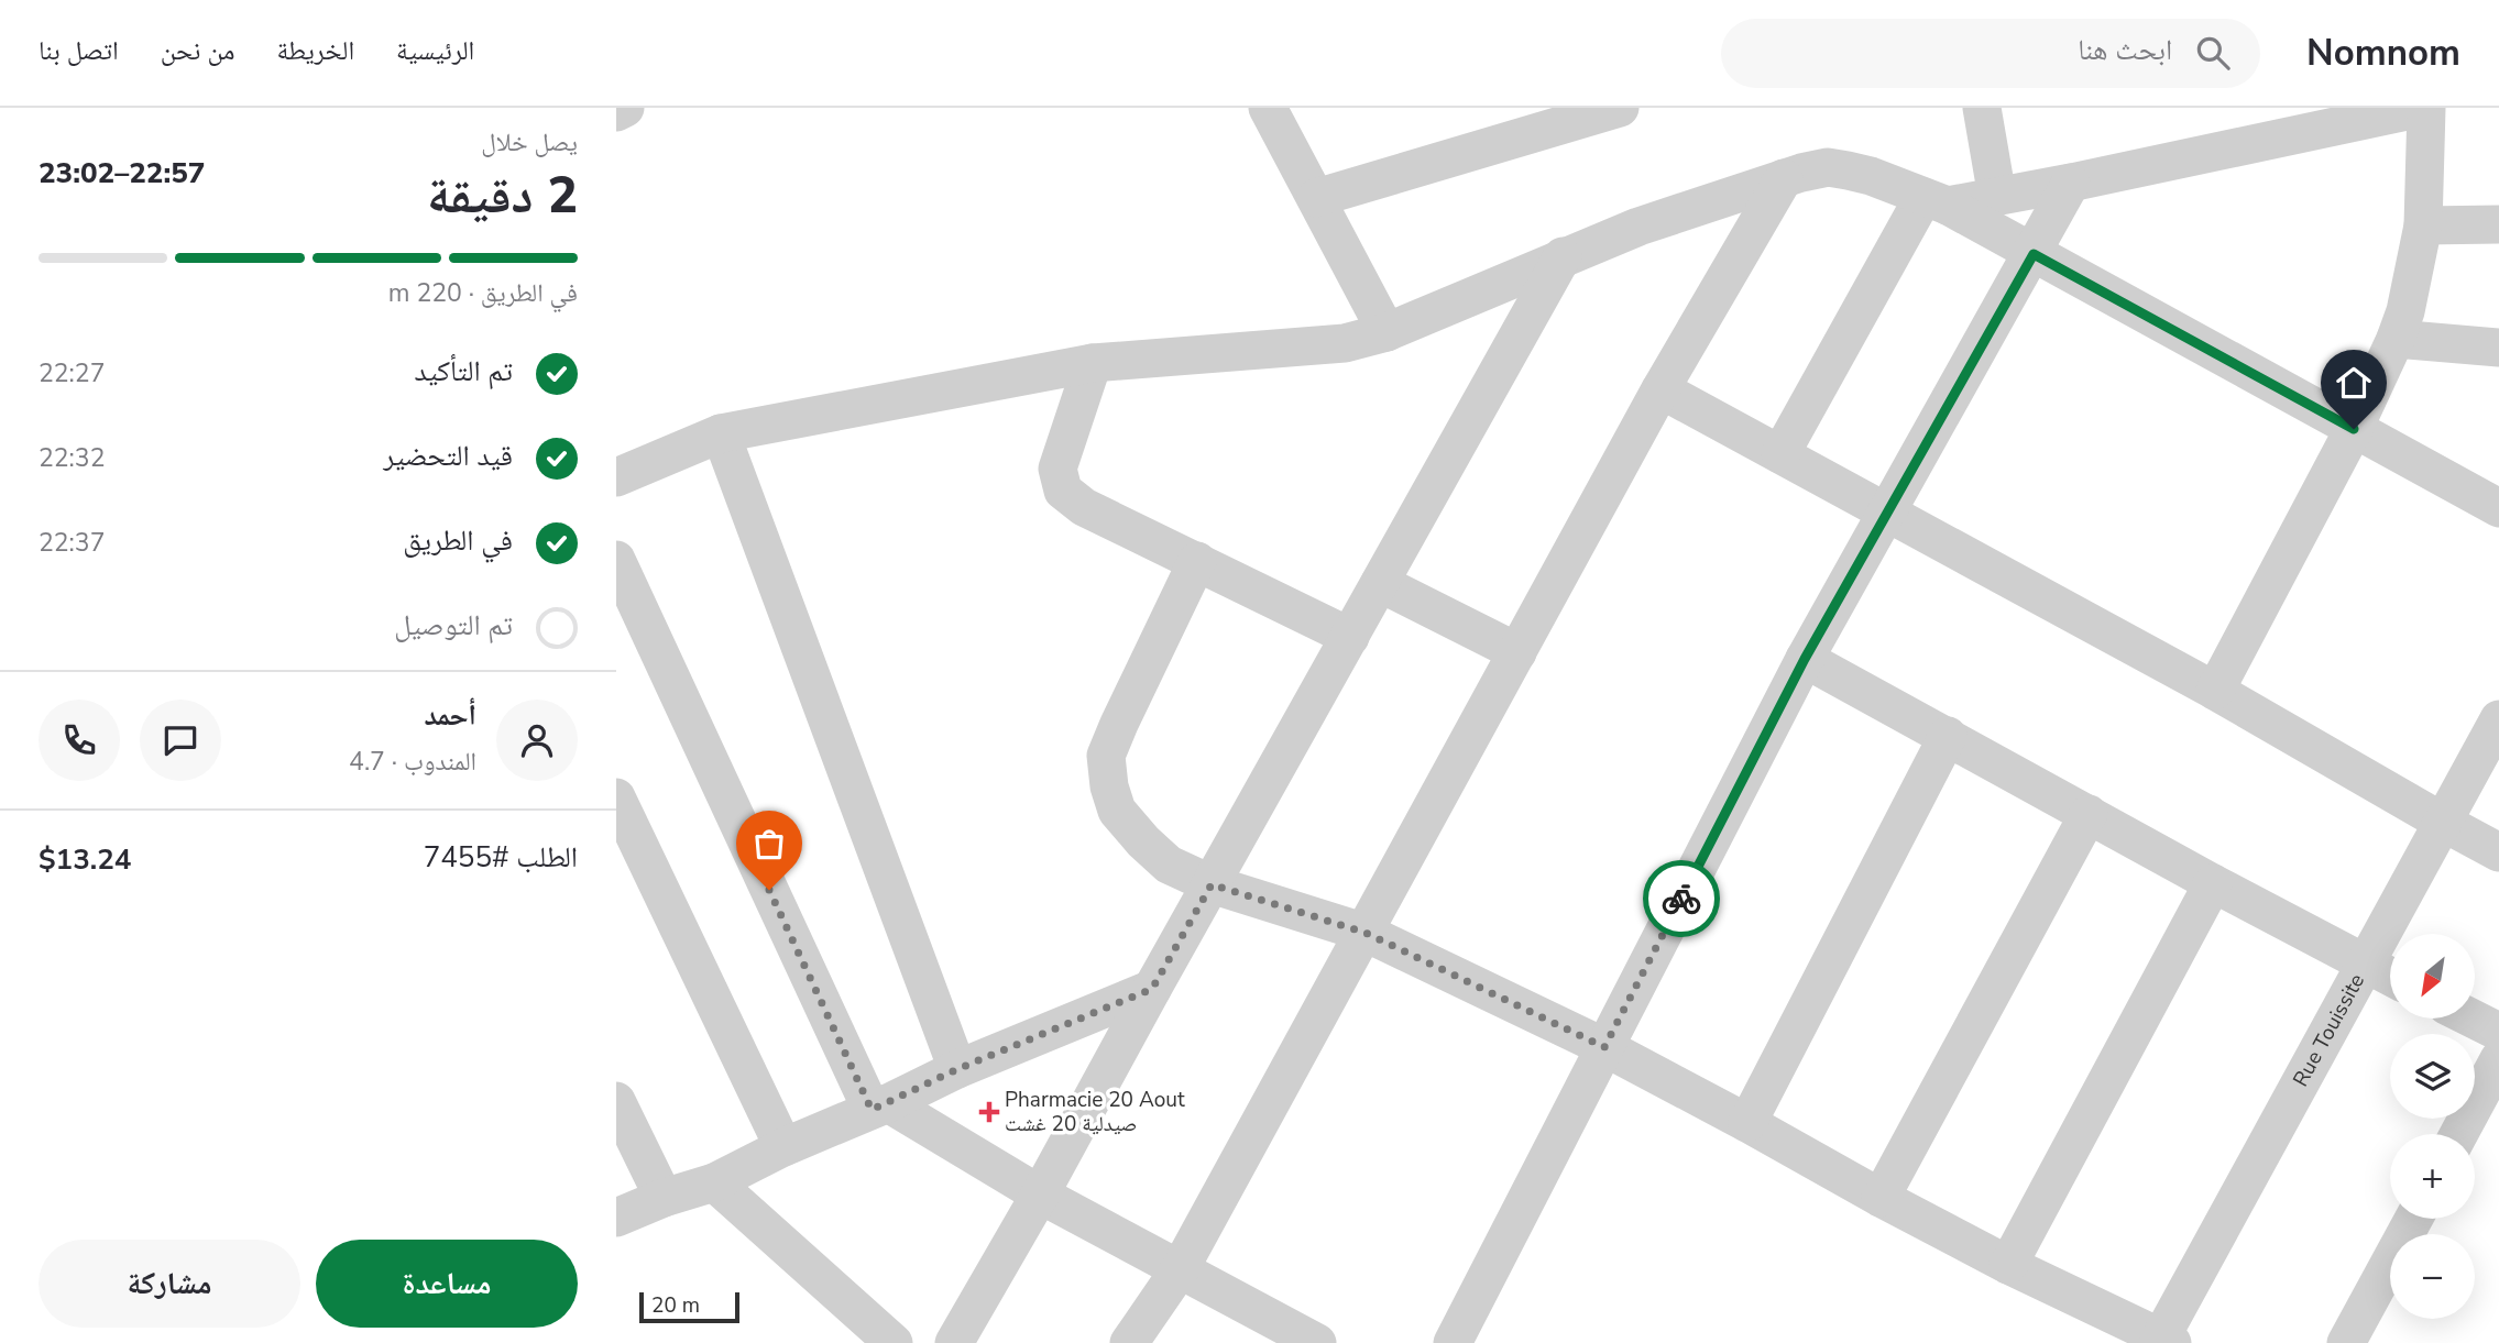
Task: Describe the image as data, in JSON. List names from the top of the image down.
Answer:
{
  "streets": {
    "street": ["Rue Touissite"]
  },
  "places": {
    "health": ["Pharmacie 20 Aout صيدلية 20 غشت"]
  },
  "scale_bar": "20 m",
  "north": "bottom left",
  "page": {
    "header": "Nomnom",
    "search": "ابحث هنا",
    "nav": [
      "الرئيسية",
      "الخريطة",
      "من نحن",
      "اتصل بنا"
    ],
    "heading": ["2 دقيقة", "يصل خلال", "22:57–23:02"],
    "panel": [
      "أحمد",
      "المندوب · 4.7",
      "الطلب #7455",
      "$13.24"
    ],
    "bar": "في الطريق · 220 m",
    "list": [
      ["تم التأكيد", "22:27"],
      ["قيد التحضير", "22:32"],
      ["في الطريق", "22:37"],
      "تم التوصيل"
    ],
    "map_buttons": ["+", "−"],
    "buttons": ["مساعدة", "مشاركة"],
    "scale": "20 m"
  }
}
